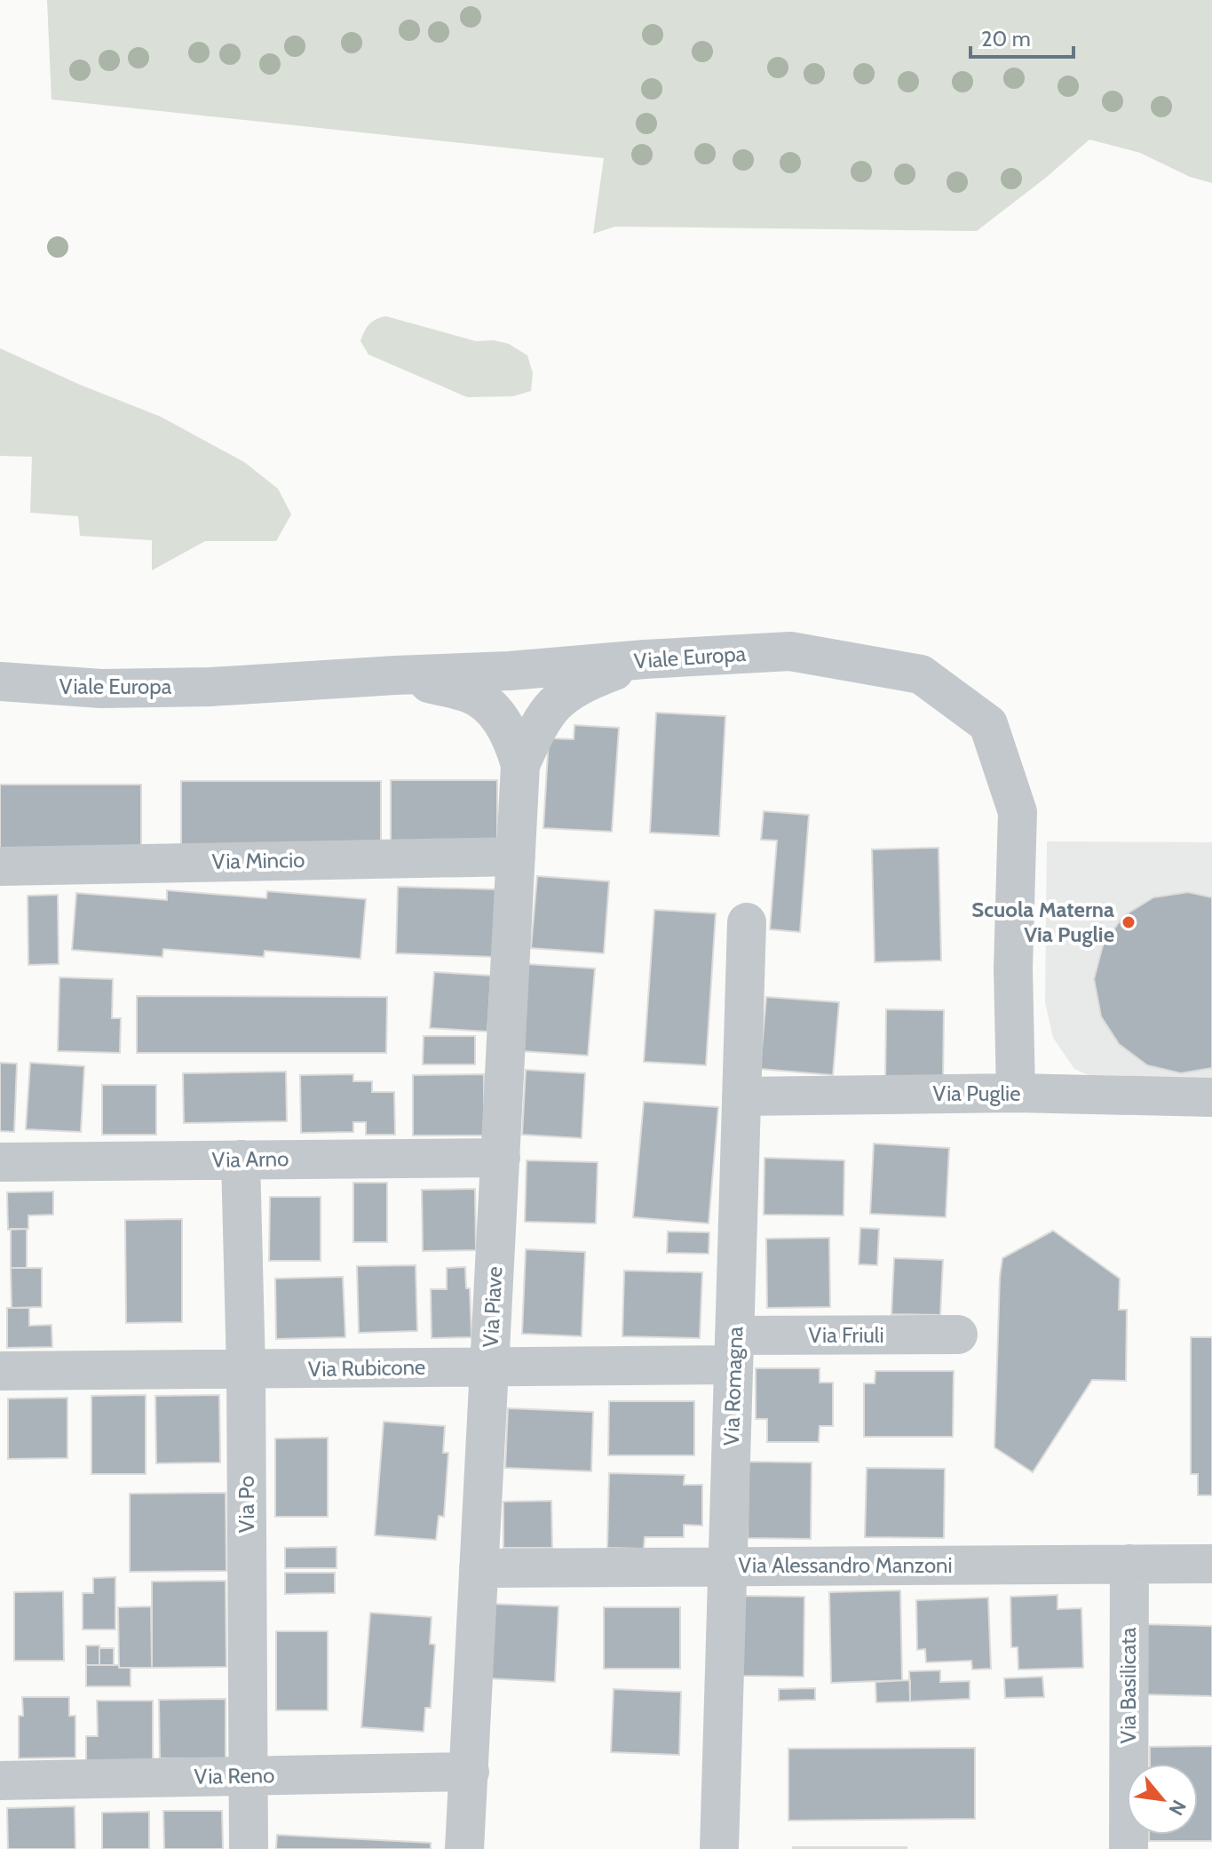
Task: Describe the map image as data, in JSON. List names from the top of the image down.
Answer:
{
  "streets": {
    "street": [
      "Viale Europa",
      "Via Mincio",
      "Via Puglie",
      "Via Arno",
      "Via Piave",
      "Via Friuli",
      "Via Rubicone",
      "Via Romagna",
      "Via Po",
      "Via Alessandro Manzoni",
      "Via Basilicata",
      "Via Reno"
    ]
  },
  "crossings": [
    ["Viale Europa", "Via Puglie"],
    ["Viale Europa", "Via Piave"],
    ["Via Mincio", "Via Piave"],
    ["Via Puglie", "Via Romagna"],
    ["Via Arno", "Via Piave"],
    ["Via Arno", "Via Po"],
    ["Via Piave", "Via Rubicone"],
    ["Via Piave", "Via Alessandro Manzoni"],
    ["Via Piave", "Via Reno"],
    ["Via Friuli", "Via Rubicone"],
    ["Via Friuli", "Via Romagna"],
    ["Via Rubicone", "Via Romagna"],
    ["Via Rubicone", "Via Po"],
    ["Via Romagna", "Via Alessandro Manzoni"],
    ["Via Po", "Via Reno"],
    ["Via Alessandro Manzoni", "Via Basilicata"]
  ],
  "places": ["Scuola Materna Via Puglie"],
  "scale_bar": "20 m",
  "north": "bottom right"
}
